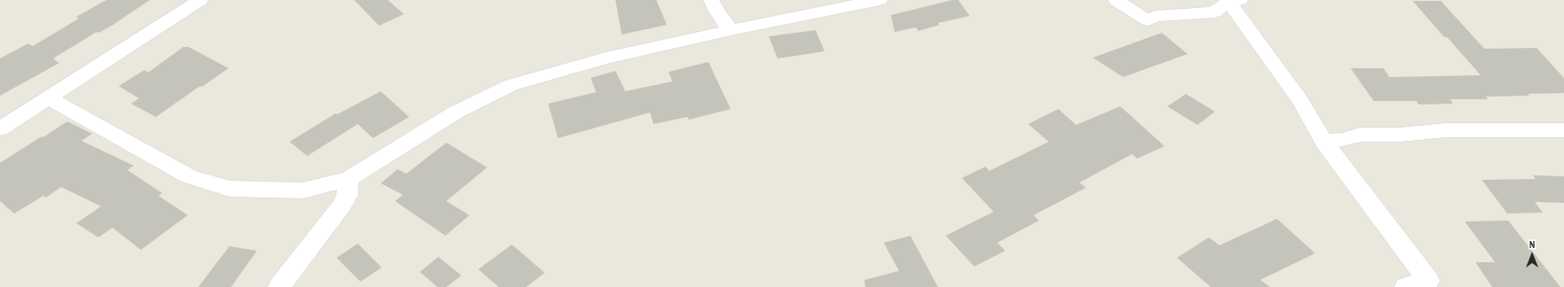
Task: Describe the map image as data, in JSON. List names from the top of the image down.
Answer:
{
  "north": "top"
}
